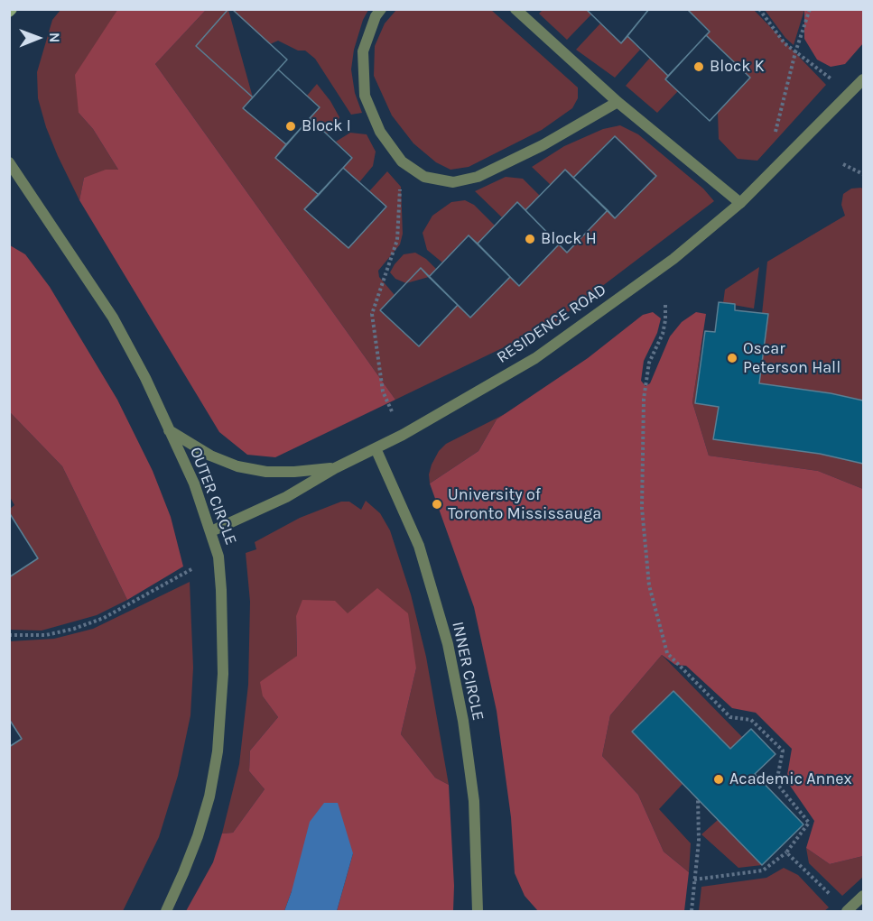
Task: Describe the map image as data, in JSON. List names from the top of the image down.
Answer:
{
  "streets": {
    "street": ["RESIDENCE ROAD", "OUTER CIRCLE", "INNER CIRCLE"]
  },
  "crossings": [
    ["RESIDENCE ROAD", "OUTER CIRCLE"],
    ["RESIDENCE ROAD", "INNER CIRCLE"]
  ],
  "places": [
    "Block K",
    "Block I",
    "Block H",
    "Oscar Peterson Hall",
    "University of Toronto Mississauga",
    "Academic Annex"
  ],
  "north": "right"
}
